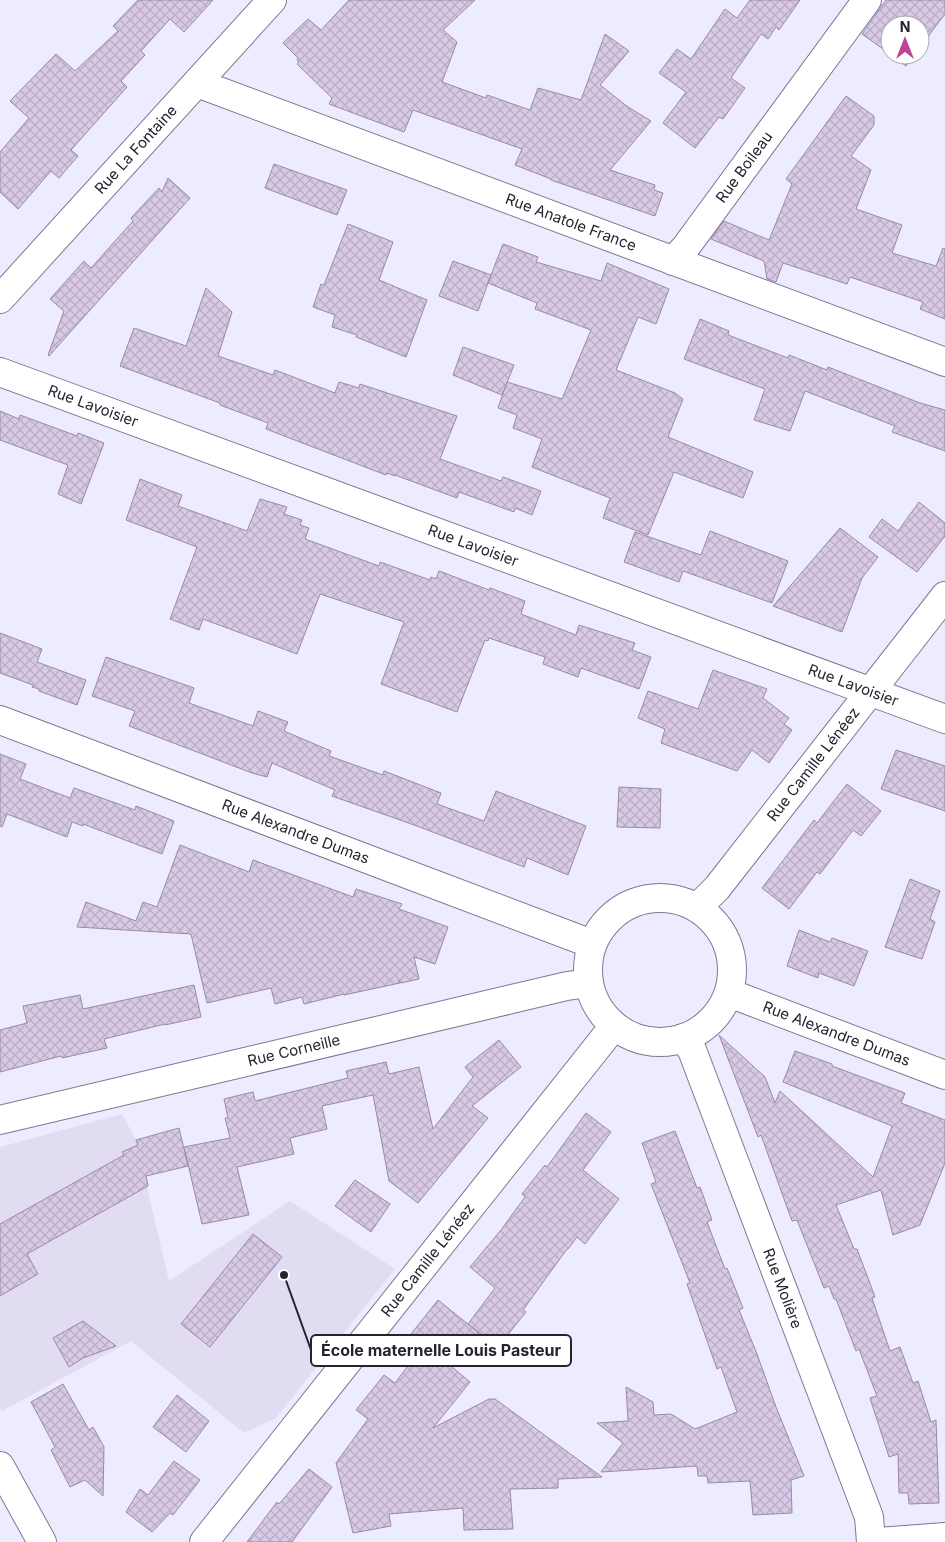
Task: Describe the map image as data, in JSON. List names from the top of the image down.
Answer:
{
  "streets": {
    "street": [
      "Rue La Fontaine",
      "Rue Boileau",
      "Rue Anatole France",
      "Rue Lavoisier",
      "Rue Camille Lénéez",
      "Rue Alexandre Dumas",
      "Rue Corneille",
      "Rue Molière"
    ]
  },
  "crossings": [
    ["Rue La Fontaine", "Rue Anatole France"],
    ["Rue Boileau", "Rue Anatole France"],
    ["Rue Lavoisier", "Rue Camille Lénéez"],
    ["Rue Camille Lénéez", "Rue Alexandre Dumas"],
    ["Rue Camille Lénéez", "Rue Corneille"],
    ["Rue Camille Lénéez", "Rue Molière"],
    ["Rue Alexandre Dumas", "Rue Corneille"],
    ["Rue Alexandre Dumas", "Rue Molière"],
    ["Rue Corneille", "Rue Molière"]
  ],
  "places": ["École maternelle Louis Pasteur"],
  "north": "top"
}
